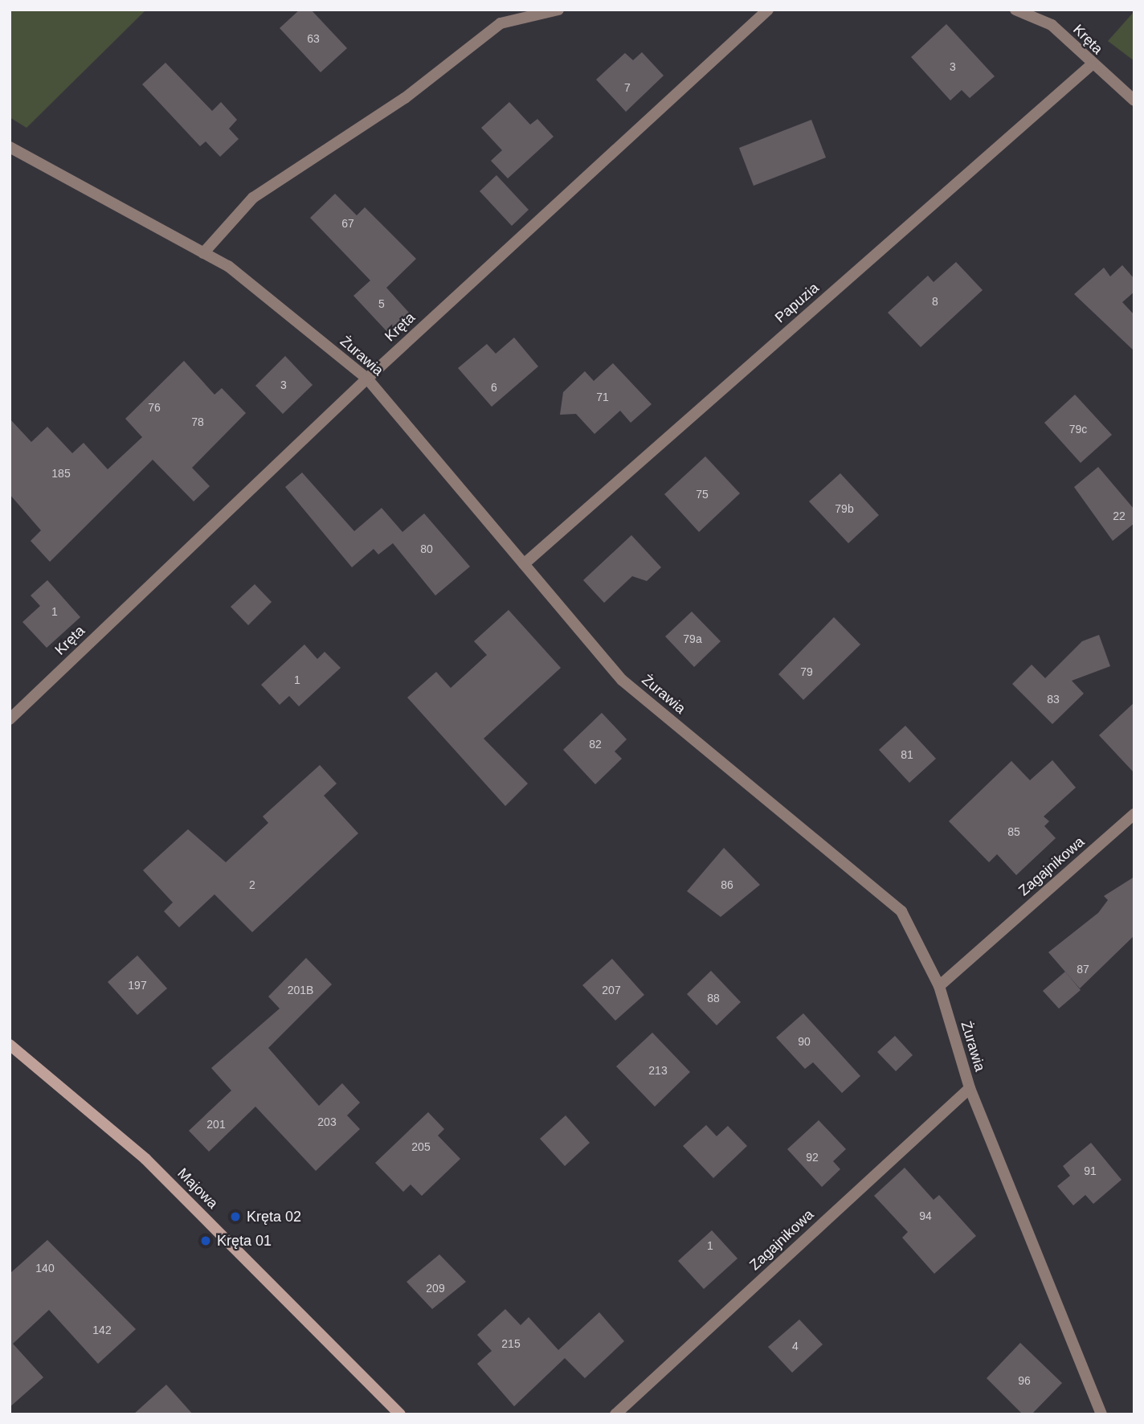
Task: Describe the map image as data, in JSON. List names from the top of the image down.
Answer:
{
  "streets": {
    "street": [
      "Kręta",
      "Papuzia",
      "Żurawia",
      "Zagajnikowa",
      "Majowa"
    ]
  },
  "crossings": [
    ["Kręta", "Papuzia"],
    ["Kręta", "Żurawia"],
    ["Papuzia", "Żurawia"],
    ["Żurawia", "Zagajnikowa"]
  ],
  "places": ["Kręta 02", "Kręta 01"],
  "house_numbers": [
    "63",
    "3",
    "7",
    "67",
    "8",
    "5",
    "3",
    "6",
    "71",
    "76",
    "78",
    "79c",
    "185",
    "75",
    "79b",
    "22",
    "80",
    "1",
    "79a",
    "79",
    "1",
    "83",
    "82",
    "81",
    "85",
    "2",
    "86",
    "87",
    "197",
    "201B",
    "207",
    "88",
    "90",
    "213",
    "203",
    "201",
    "205",
    "92",
    "91",
    "94",
    "1",
    "140",
    "209",
    "142",
    "215",
    "4",
    "96"
  ]
}
